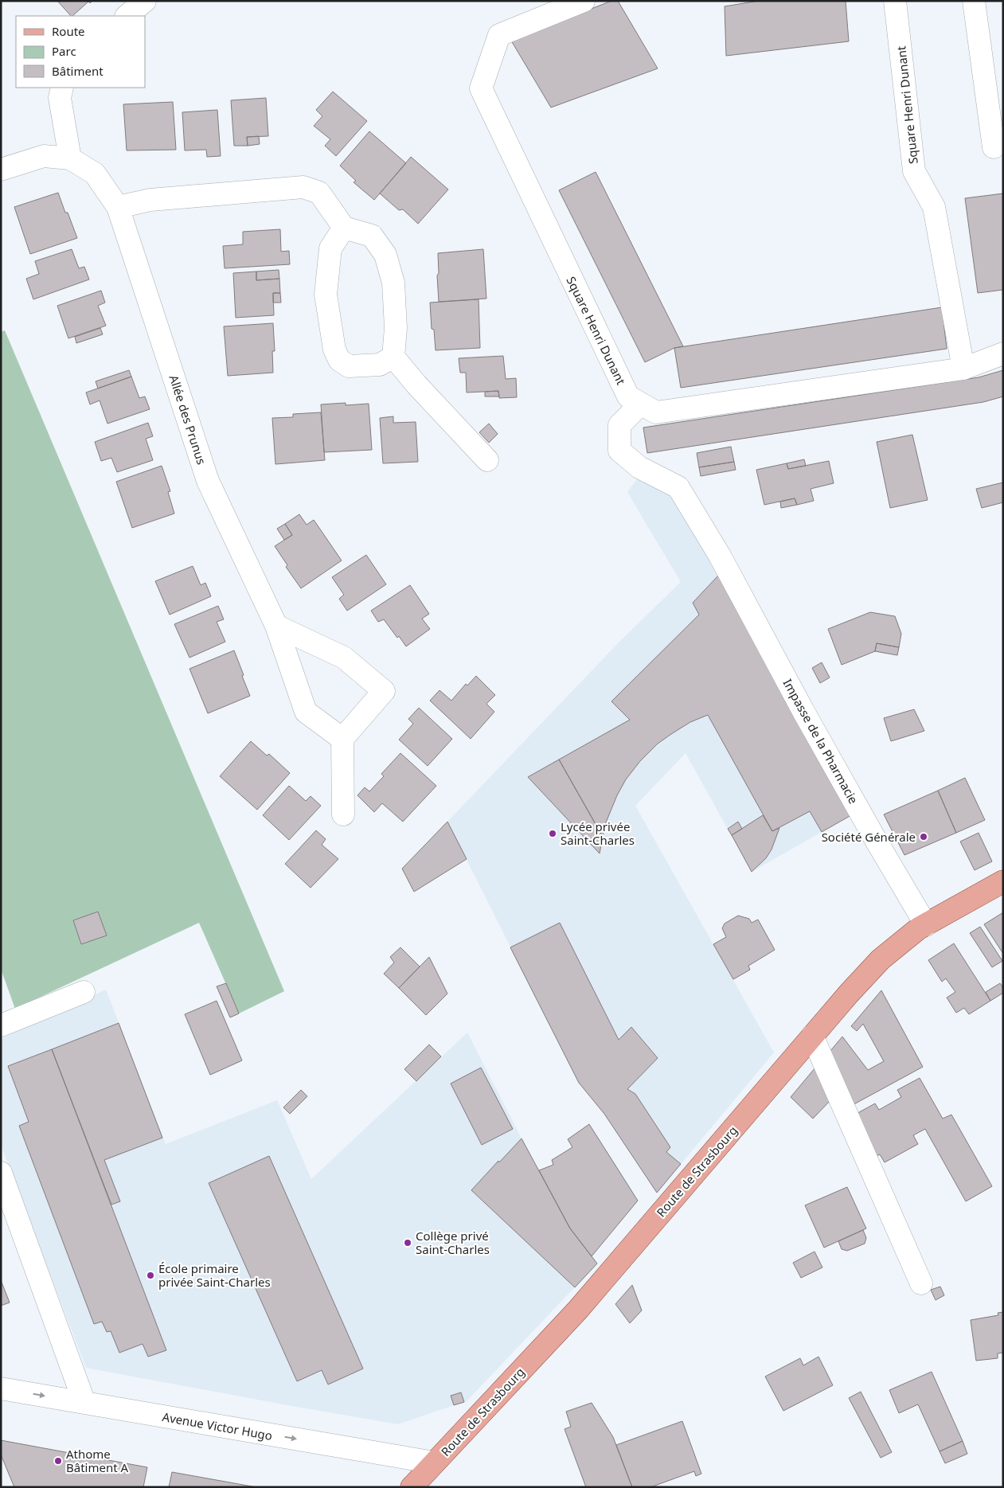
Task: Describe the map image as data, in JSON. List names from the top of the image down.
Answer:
{
  "streets": {
    "main road": ["Route de Strasbourg"],
    "street": [
      "Square Henri Dunant",
      "Allée des Prunus",
      "Impasse de la Pharmacie",
      "Avenue Victor Hugo"
    ]
  },
  "crossings": [
    ["Square Henri Dunant", "Impasse de la Pharmacie"],
    ["Impasse de la Pharmacie", "Route de Strasbourg"],
    ["Route de Strasbourg", "Avenue Victor Hugo"]
  ],
  "one_way": ["Avenue Victor Hugo"],
  "places": [
    "Lycée privée Saint-Charles",
    "Société Générale",
    "Collège privé Saint-Charles",
    "École primaire privée Saint-Charles",
    "Athome Bâtiment A"
  ],
  "legend": ["Route", "Parc", "Bâtiment"]
}
